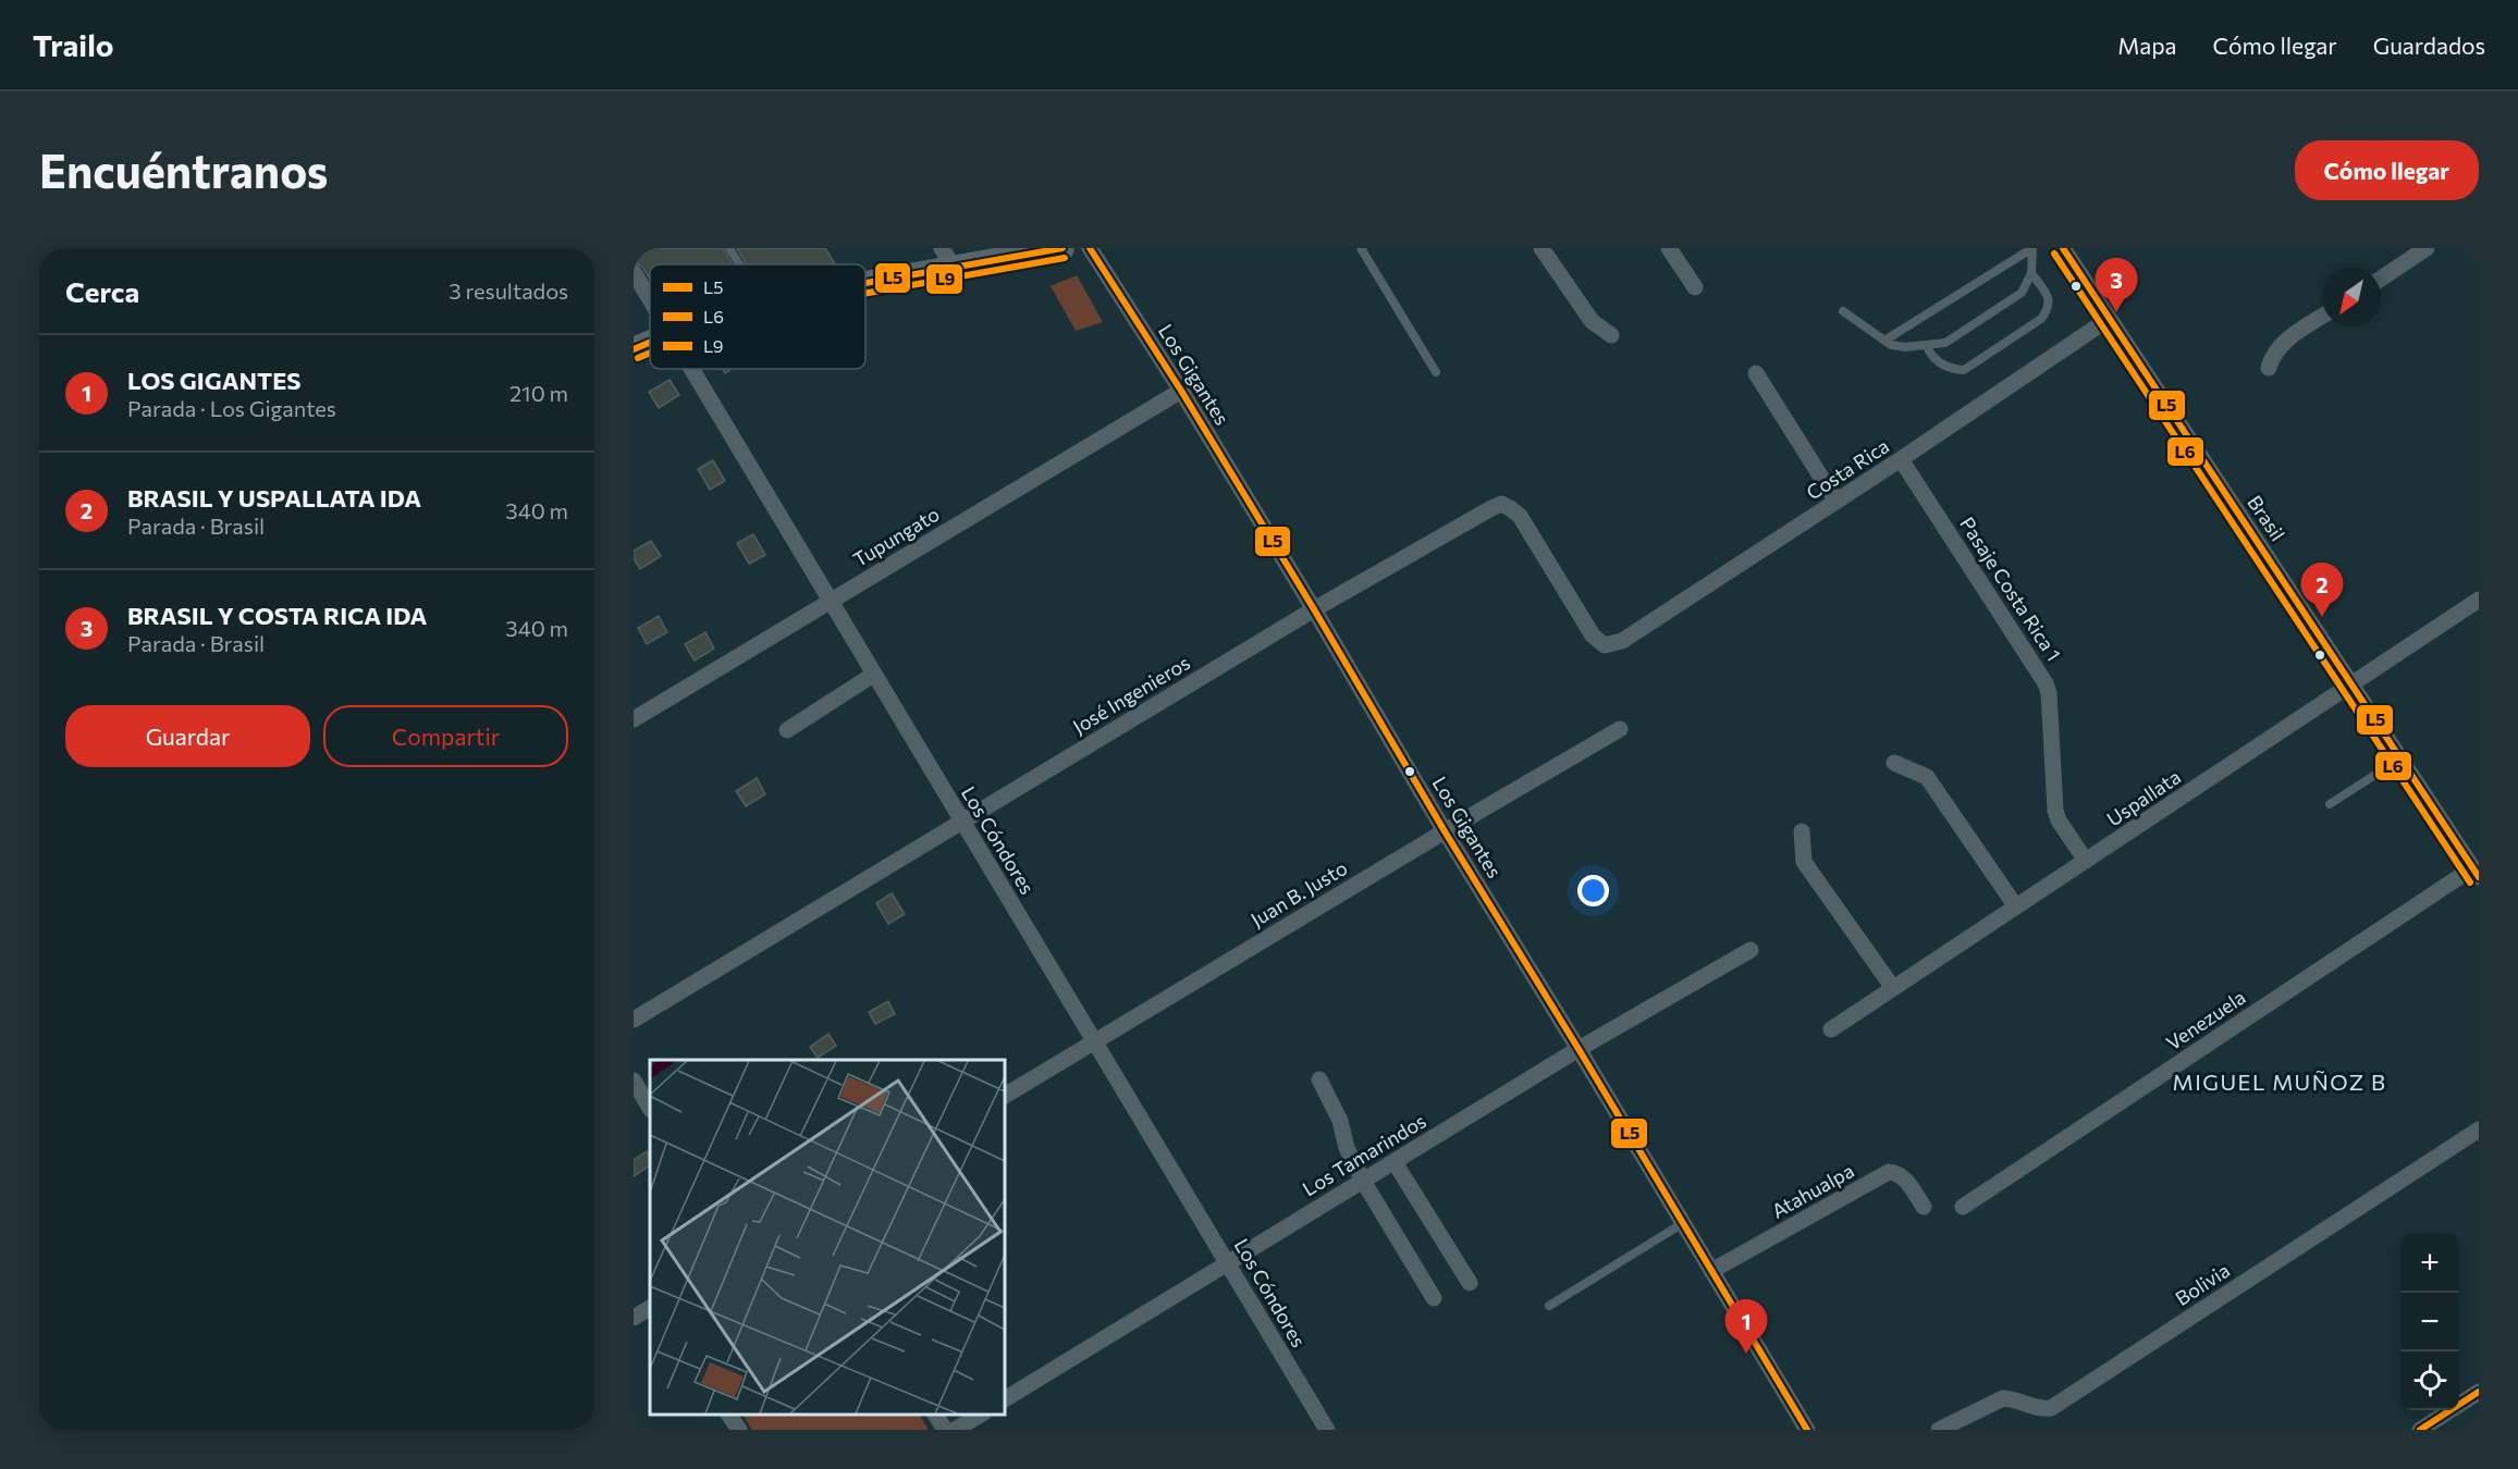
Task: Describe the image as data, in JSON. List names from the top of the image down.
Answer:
{
  "streets": {
    "street": [
      "Los Gigantes",
      "Costa Rica",
      "Brasil",
      "Tupungato",
      "Pasaje Costa Rica 1",
      "José Ingenieros",
      "Uspallata",
      "Los Cóndores",
      "Juan B. Justo",
      "Venezuela",
      "Los Tamarindos",
      "Atahualpa",
      "Bolivia"
    ]
  },
  "crossings": [
    ["Los Gigantes", "Tupungato"],
    ["Los Gigantes", "José Ingenieros"],
    ["Los Gigantes", "Juan B. Justo"],
    ["Los Gigantes", "Los Tamarindos"],
    ["Los Gigantes", "Atahualpa"],
    ["Costa Rica", "Brasil"],
    ["Costa Rica", "Pasaje Costa Rica 1"],
    ["Costa Rica", "José Ingenieros"],
    ["Brasil", "Uspallata"],
    ["Brasil", "Venezuela"],
    ["Tupungato", "Los Cóndores"],
    ["Pasaje Costa Rica 1", "Uspallata"],
    ["José Ingenieros", "Los Cóndores"],
    ["Los Cóndores", "Juan B. Justo"],
    ["Los Cóndores", "Los Tamarindos"]
  ],
  "districts": ["MIGUEL MUÑOZ B"],
  "lines": ["transit line L5", "transit line L6", "transit line L9"],
  "legend": ["L5", "L6", "L9"],
  "north": "bottom left",
  "page": {
    "header": "Trailo",
    "nav": ["Mapa", "Cómo llegar", "Guardados"],
    "buttons": [
      "Cómo llegar",
      ["Guardar", "Compartir"]
    ],
    "title": "Encuéntranos",
    "heading": ["Cerca", "3 resultados"],
    "pins": ["3", "2", "1"],
    "list": [
      {
        "mark": "1",
        "name": "LOS GIGANTES",
        "note": "Parada · Los Gigantes",
        "value": "210 m"
      },
      {
        "mark": "2",
        "name": "BRASIL Y USPALLATA IDA",
        "note": "Parada · Brasil",
        "value": "340 m"
      },
      {
        "mark": "3",
        "name": "BRASIL Y COSTA RICA IDA",
        "note": "Parada · Brasil",
        "value": "340 m"
      }
    ],
    "map_buttons": ["+", "−"]
  }
}
